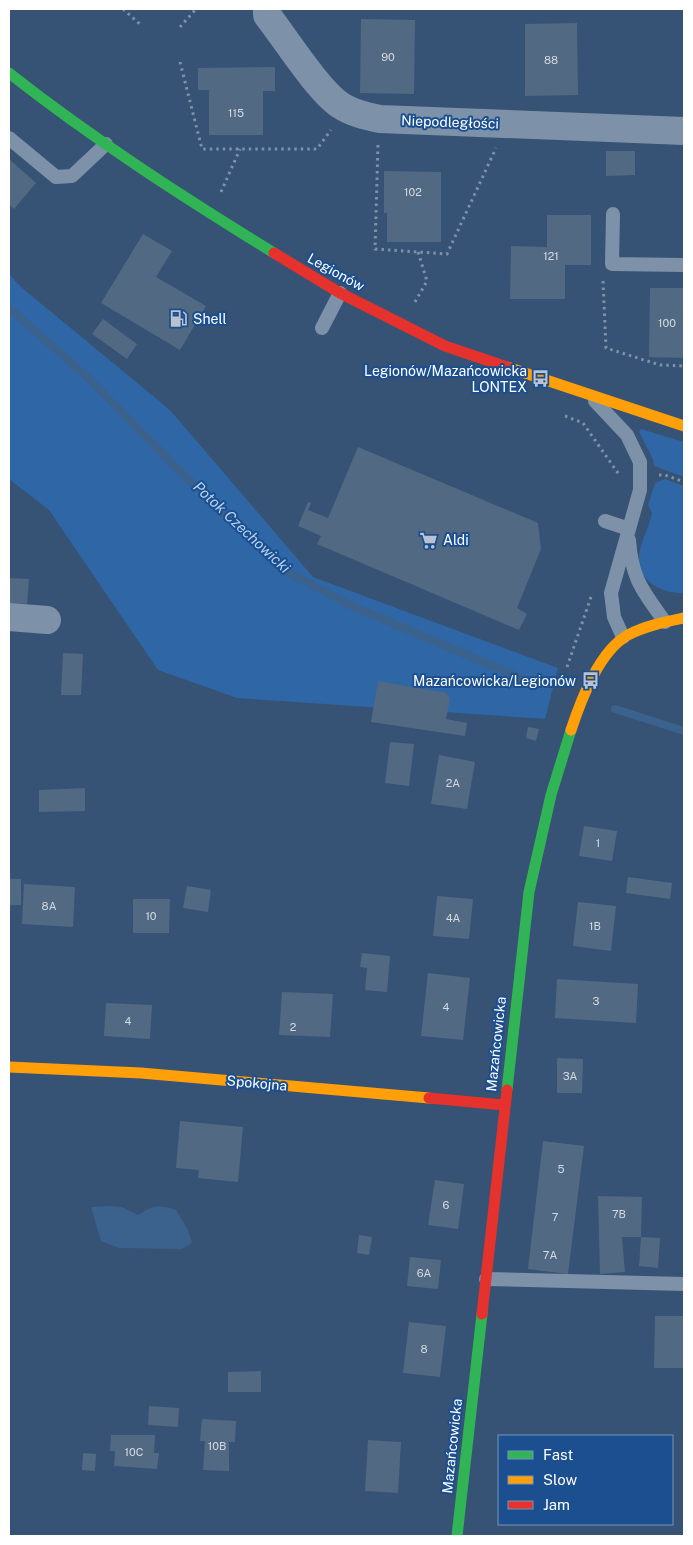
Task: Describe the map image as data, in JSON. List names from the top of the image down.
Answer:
{
  "streets": {
    "street": [
      "Niepodległości",
      "Legionów",
      "Mazańcowicka",
      "Spokojna"
    ]
  },
  "crossings": [
    ["Mazańcowicka", "Spokojna"]
  ],
  "water": ["Potok Czechowicki"],
  "places": {
    "fuel station": ["Shell"],
    "bus stop": ["Legionów/Mazańcowicka LONTEX", "Mazańcowicka/Legionów"],
    "supermarket": ["Aldi"]
  },
  "house_numbers": [
    "90",
    "88",
    "115",
    "102",
    "121",
    "100",
    "2A",
    "1",
    "8A",
    "10",
    "4A",
    "1B",
    "3",
    "4",
    "4",
    "2",
    "3A",
    "5",
    "6",
    "7B",
    "7",
    "7A",
    "6A",
    "8",
    "10B",
    "10C"
  ],
  "legend": ["Fast", "Slow", "Jam"]
}
